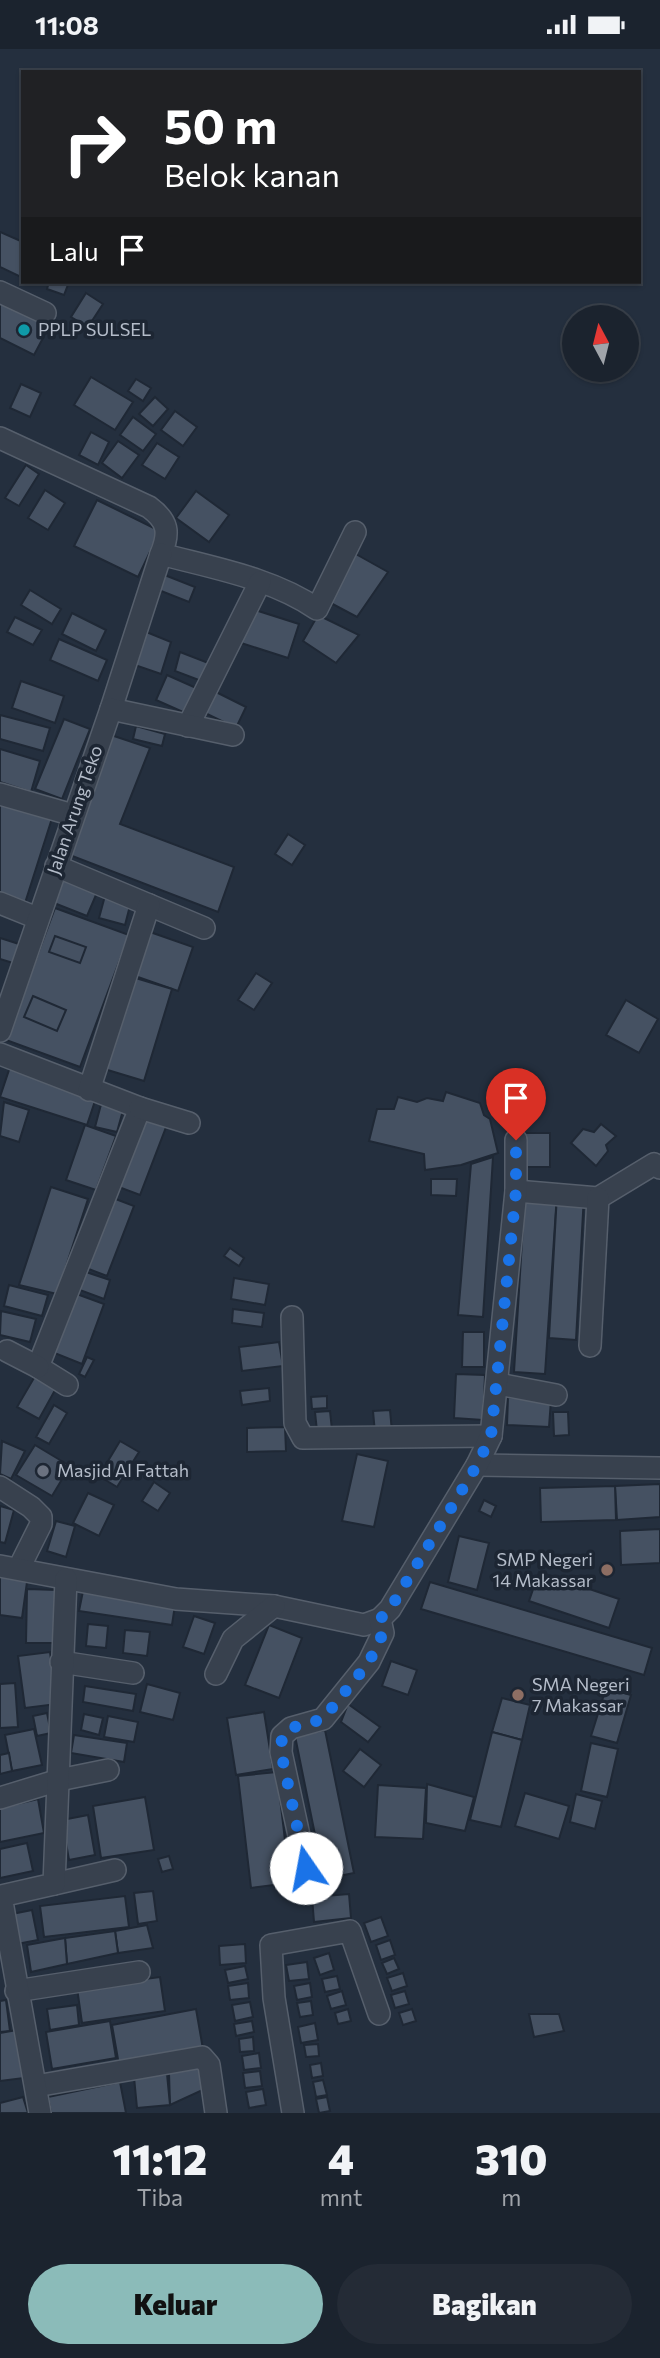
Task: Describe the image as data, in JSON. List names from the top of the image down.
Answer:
{
  "streets": {
    "street": ["Jalan Arung Teko"]
  },
  "places": [
    "PPLP SULSEL",
    "Masjid Al Fattah",
    "SMP Negeri 14 Makassar",
    "SMA Negeri 7 Makassar"
  ],
  "north": "top",
  "page": {
    "status": "11:08",
    "turn": ["50 m", "Belok kanan"],
    "then": "Lalu",
    "eta": [
      "11:12",
      "Tiba",
      "4",
      "mnt",
      "310",
      "m"
    ],
    "buttons": ["Keluar", "Bagikan"]
  }
}
